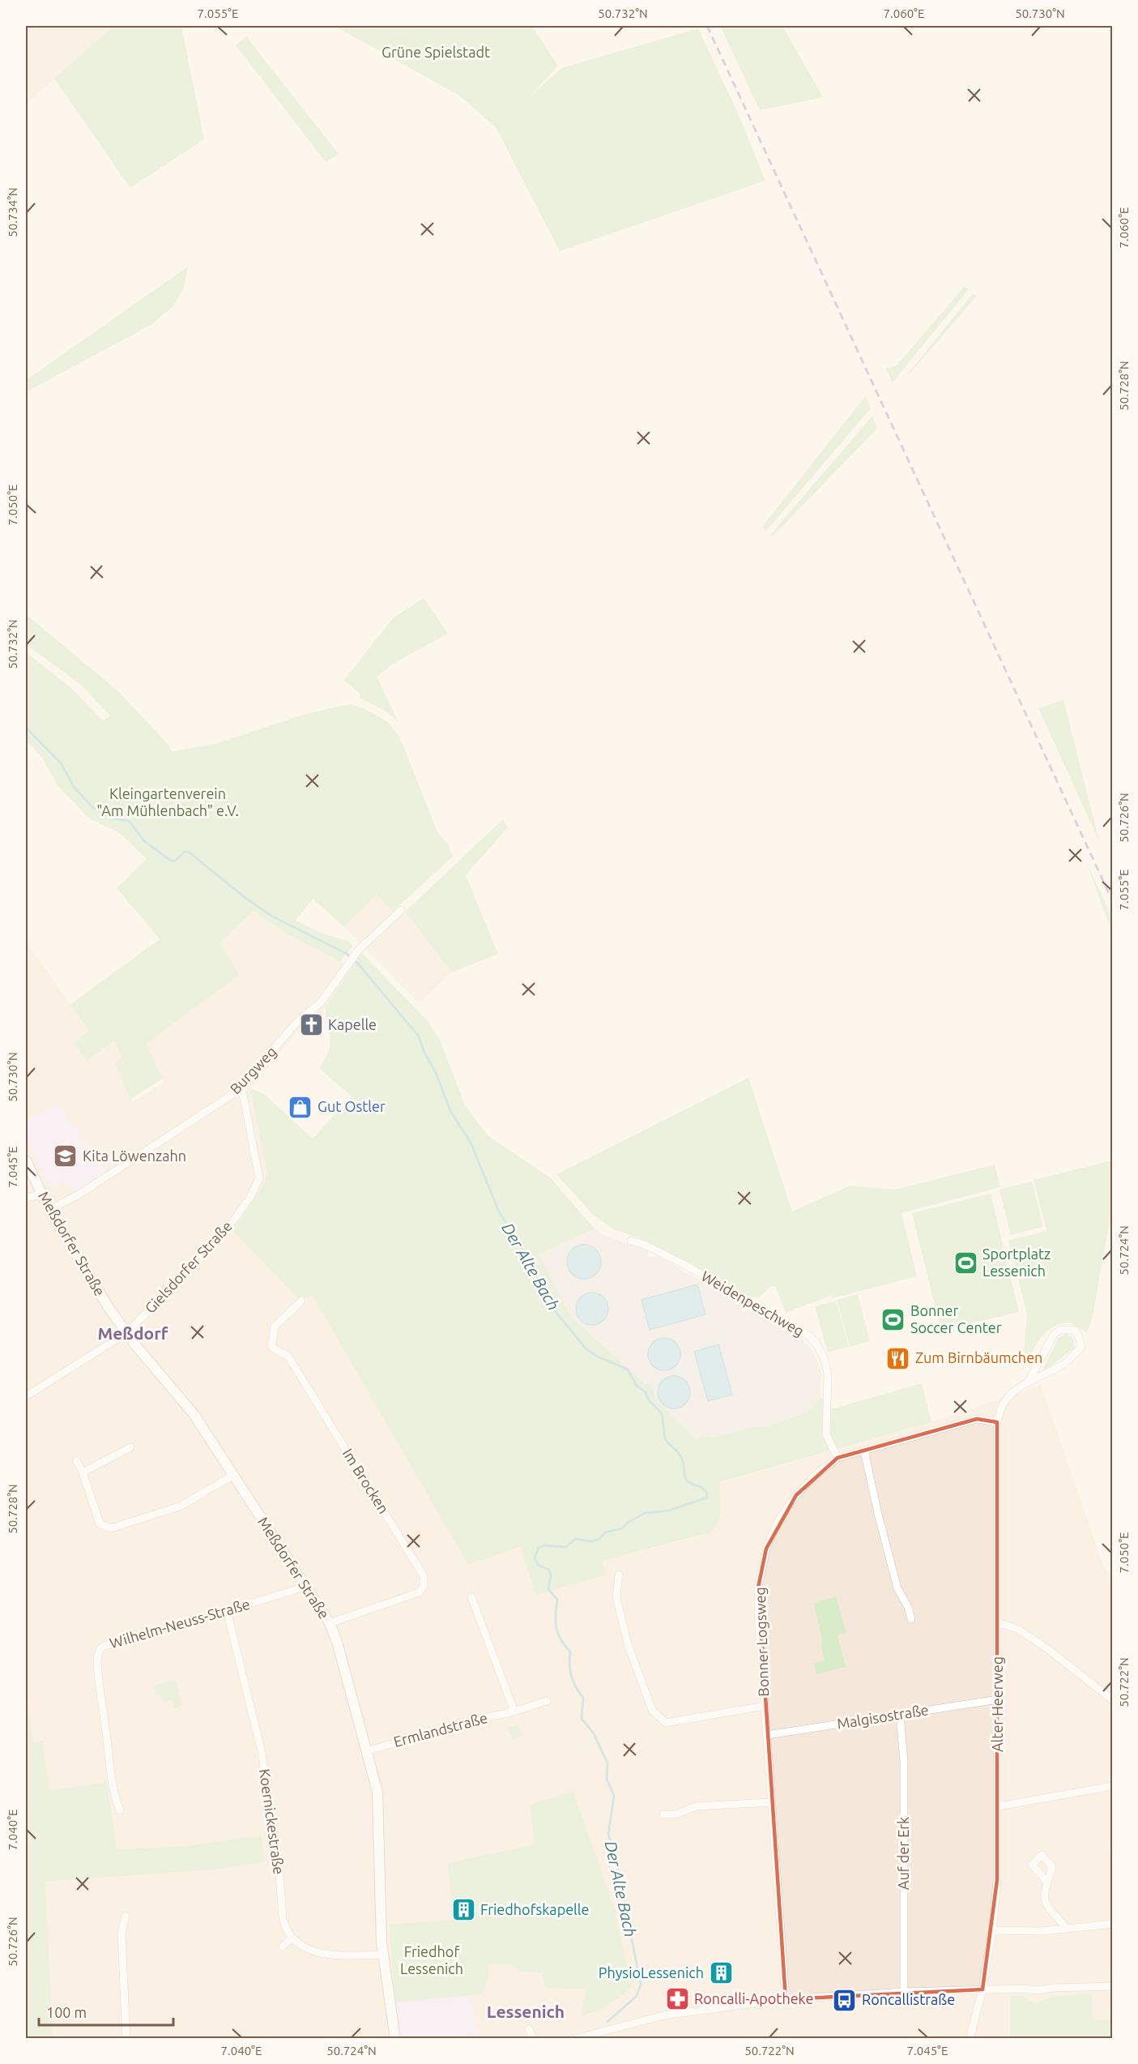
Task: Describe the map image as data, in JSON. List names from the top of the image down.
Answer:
{
  "streets": {
    "street": [
      "Burgweg",
      "Meßdorfer Straße",
      "Gielsdorfer Straße",
      "Weidenpeschweg",
      "Im Brocken",
      "Wilhelm-Neuss-Straße",
      "Bonner Logsweg",
      "Alter Heerweg",
      "Malgisostraße",
      "Ermlandstraße",
      "Koernickestraße",
      "Auf der Erk"
    ]
  },
  "crossings": [
    ["Burgweg", "Meßdorfer Straße"],
    ["Burgweg", "Gielsdorfer Straße"],
    ["Meßdorfer Straße", "Gielsdorfer Straße"],
    ["Meßdorfer Straße", "Im Brocken"],
    ["Meßdorfer Straße", "Wilhelm-Neuss-Straße"],
    ["Meßdorfer Straße", "Ermlandstraße"],
    ["Weidenpeschweg", "Bonner Logsweg"],
    ["Wilhelm-Neuss-Straße", "Koernickestraße"],
    ["Bonner Logsweg", "Alter Heerweg"],
    ["Bonner Logsweg", "Malgisostraße"],
    ["Alter Heerweg", "Malgisostraße"],
    ["Malgisostraße", "Auf der Erk"]
  ],
  "districts": ["Meßdorf", "Lessenich"],
  "water": ["Der Alte Bach"],
  "parks": ["Grüne Spielstadt", "Kleingartenverein \"Am Mühlenbach\" e.V.", "Friedhof Lessenich"],
  "places": {
    "church": ["Kapelle"],
    "shop": ["Gut Ostler"],
    "school or university": ["Kita Löwenzahn"],
    "sports": ["Sportplatz Lessenich", "Bonner Soccer Center"],
    "restaurant": ["Zum Birnbäumchen"],
    "building": ["Friedhofskapelle", "PhysioLessenich"],
    "pharmacy": ["Roncalli-Apotheke"],
    "bus stop": ["Roncallistraße"]
  },
  "scale_bar": "100 m",
  "coordinates": [
    "7.055°E",
    "50.732°N",
    "7.060°E",
    "50.730°N",
    "50.734°N",
    "50.728°N",
    "7.050°E",
    "50.726°N",
    "7.045°E",
    "50.724°N",
    "50.722°N",
    "7.040°E"
  ]
}
